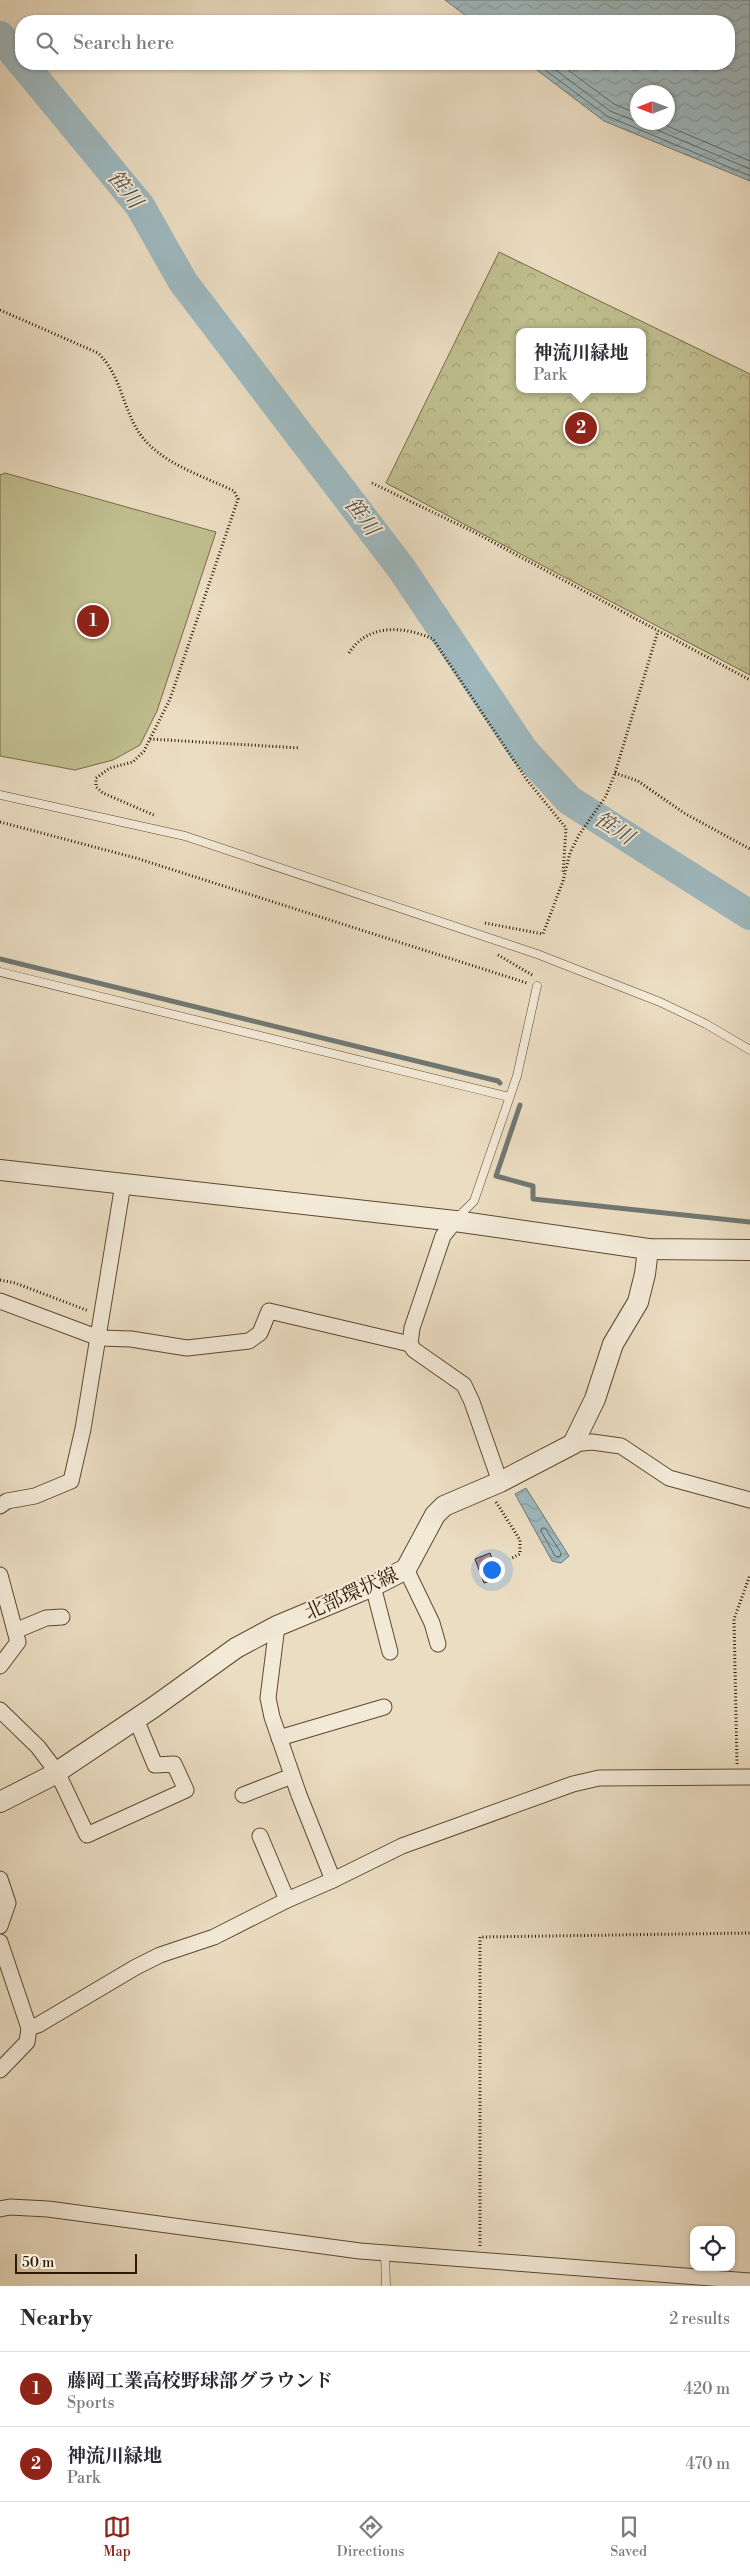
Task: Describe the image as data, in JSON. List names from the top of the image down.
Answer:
{
  "streets": {
    "street": ["北部環状線"]
  },
  "water": ["笹川"],
  "scale_bar": "50 m",
  "north": "left",
  "page": {
    "search": "Search here",
    "popup": ["神流川緑地", "Park"],
    "pins": ["2", "1"],
    "scale": "50 m",
    "heading": ["Nearby", "2 results"],
    "list": [
      {
        "mark": "1",
        "name": "藤岡工業高校野球部グラウンド",
        "note": "Sports",
        "value": "420 m"
      },
      {
        "mark": "2",
        "name": "神流川緑地",
        "note": "Park",
        "value": "470 m"
      }
    ],
    "nav": ["Map", "Directions", "Saved"]
  }
}
